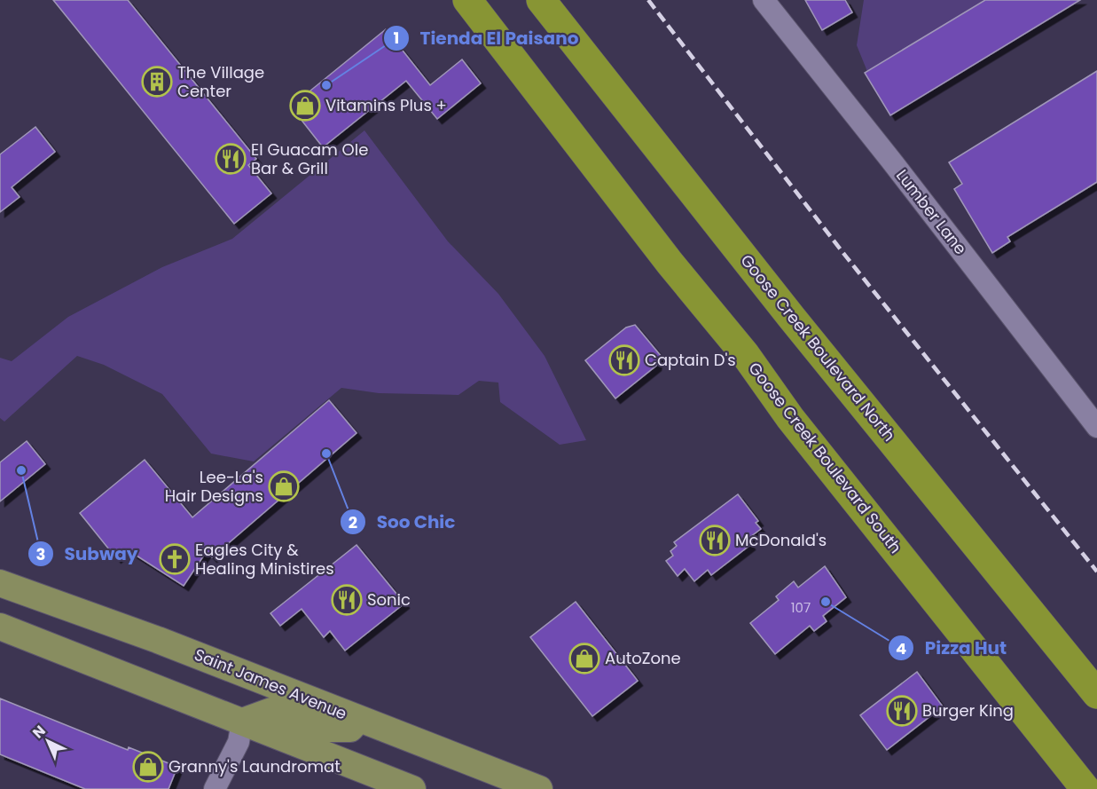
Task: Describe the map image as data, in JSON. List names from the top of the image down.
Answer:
{
  "streets": {
    "highway": ["Goose Creek Boulevard North", "Goose Creek Boulevard South"],
    "main road": ["Saint James Avenue"],
    "street": ["Lumber Lane"]
  },
  "places": {
    "building": ["The Village Center"],
    "other": [
      "Tienda El Paisano",
      "Soo Chic",
      "Subway",
      "Pizza Hut"
    ],
    "shop": [
      "Vitamins Plus +",
      "Lee-La's Hair Designs",
      "AutoZone",
      "Granny's Laundromat"
    ],
    "restaurant": [
      "El Guacam Ole Bar & Grill",
      "Captain D's",
      "McDonald's",
      "Sonic",
      "Burger King"
    ],
    "church": ["Eagles City & Healing Ministires"]
  },
  "house_numbers": ["107"],
  "north": "top left"
}
